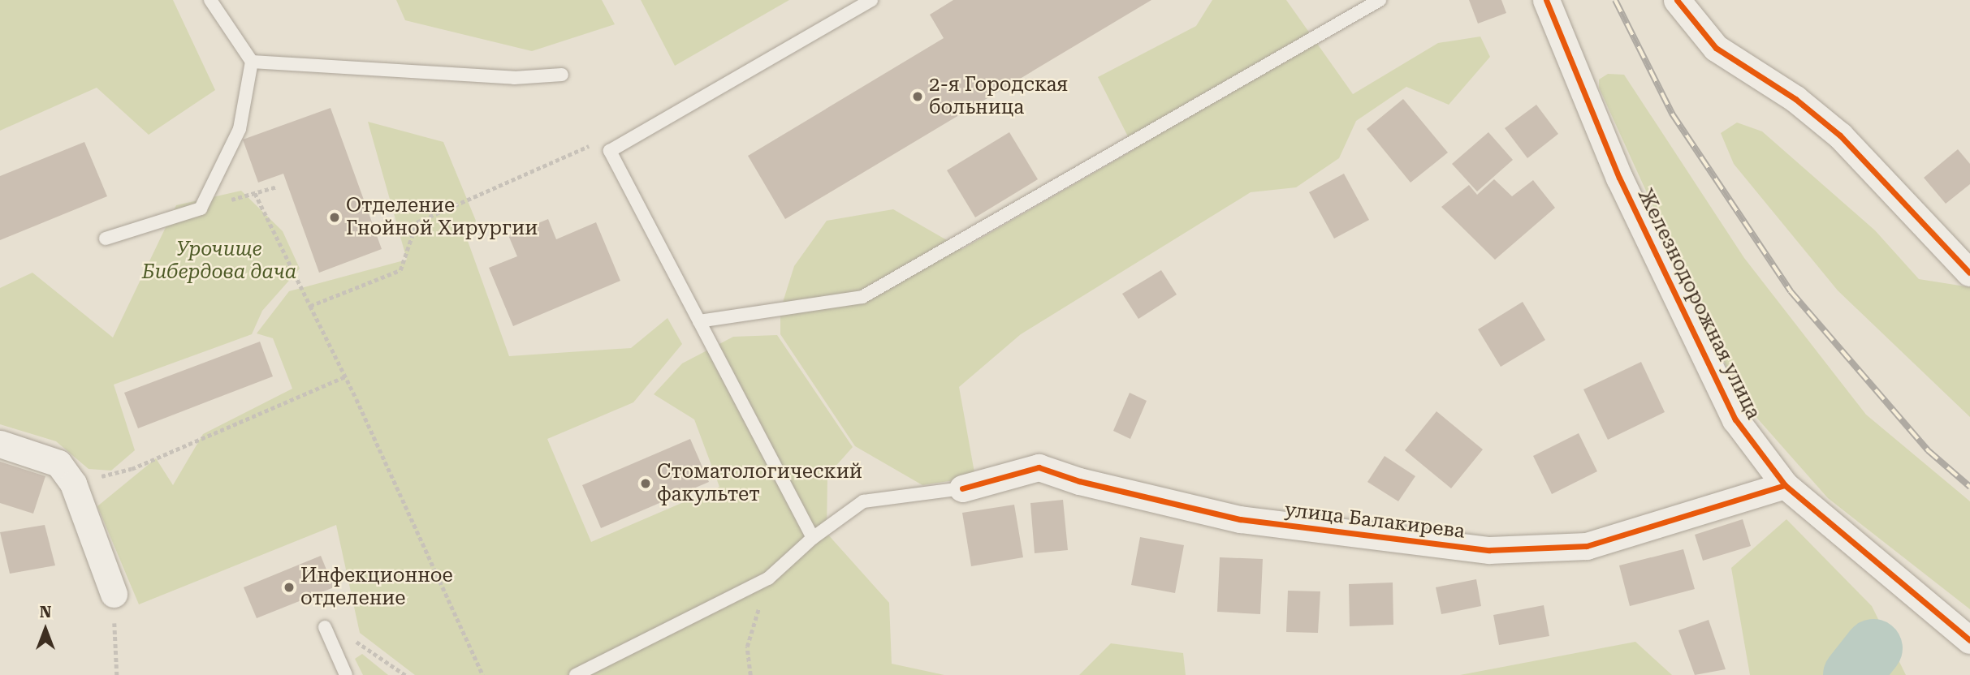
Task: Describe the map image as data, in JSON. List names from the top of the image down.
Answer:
{
  "streets": {
    "street": ["Железнодорожная улица", "улица Балакирева"]
  },
  "crossings": [
    ["Железнодорожная улица", "улица Балакирева"]
  ],
  "parks": ["Урочище Бибердова дача"],
  "places": [
    "2-я Городская больница",
    "Отделение Гнойной Хирургии",
    "Стоматологический факультет",
    "Инфекционное отделение"
  ],
  "north": "top"
}
